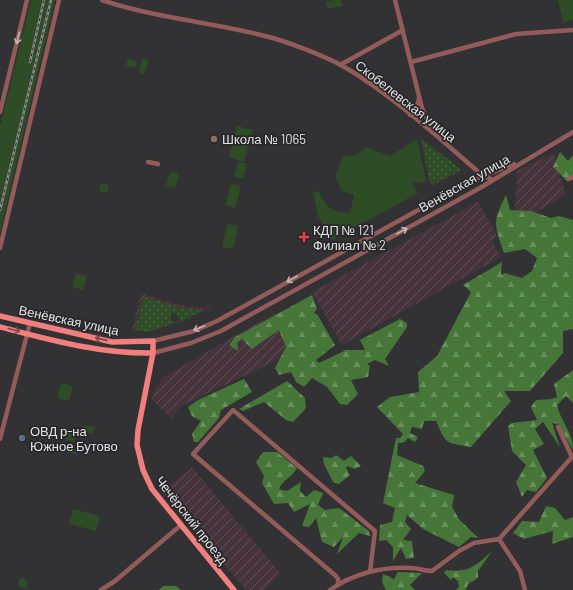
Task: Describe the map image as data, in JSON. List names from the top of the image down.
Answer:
{
  "streets": {
    "main road": ["Венёвская улица", "Чечёрский проезд"],
    "street": ["Скобелевская улица"]
  },
  "crossings": [
    ["Скобелевская улица", "Венёвская улица"],
    ["Венёвская улица", "Чечёрский проезд"]
  ],
  "places": {
    "other": ["Школа № 1065", "ОВД р-на Южное Бутово"],
    "health": ["КДП № 121 Филиал № 2"]
  }
}
